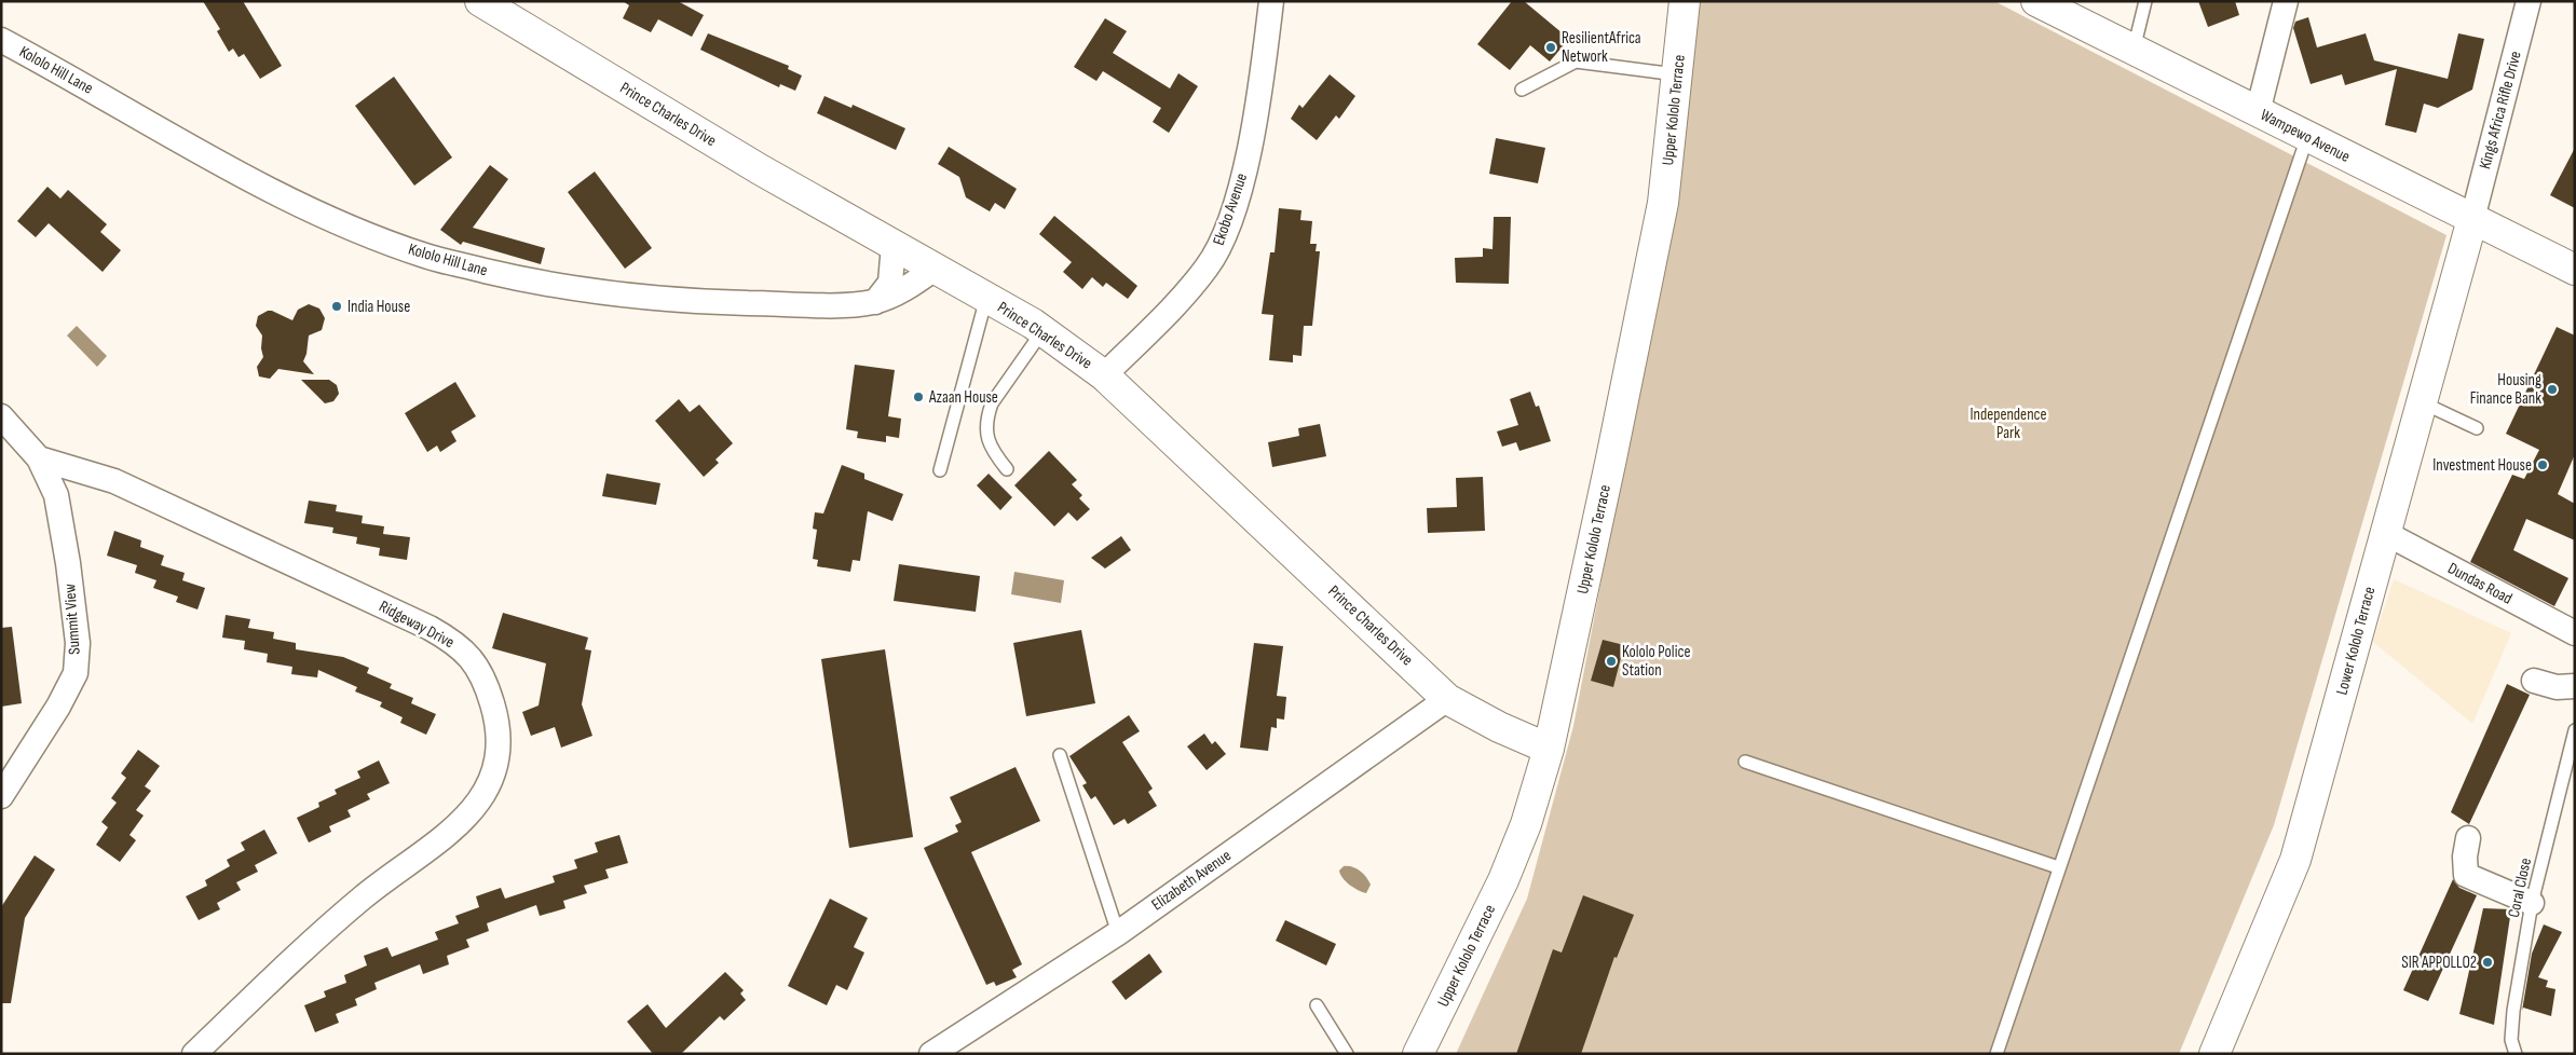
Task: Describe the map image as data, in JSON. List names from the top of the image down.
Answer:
{
  "streets": {
    "street": [
      "Kololo Hill Lane",
      "Upper Kololo Terrace",
      "Kings Africa Rifle Drive",
      "Prince Charles Drive",
      "Wampewo Avenue",
      "Ekobo Avenue",
      "Dundas Road",
      "Summit View",
      "Ridgeway Drive",
      "Lower Kololo Terrace",
      "Elizabeth Avenue"
    ],
    "lane": ["Coral Close"]
  },
  "crossings": [
    ["Kololo Hill Lane", "Prince Charles Drive"],
    ["Upper Kololo Terrace", "Prince Charles Drive"],
    ["Kings Africa Rifle Drive", "Wampewo Avenue"],
    ["Kings Africa Rifle Drive", "Lower Kololo Terrace"],
    ["Prince Charles Drive", "Ekobo Avenue"],
    ["Prince Charles Drive", "Elizabeth Avenue"],
    ["Wampewo Avenue", "Lower Kololo Terrace"],
    ["Dundas Road", "Lower Kololo Terrace"],
    ["Summit View", "Ridgeway Drive"]
  ],
  "parks": ["Independence Park"],
  "places": [
    "ResilientAfrica Network",
    "India House",
    "Housing Finance Bank",
    "Azaan House",
    "Investment House",
    "Kololo Police Station",
    "SIR APPOLLO2"
  ]
}
